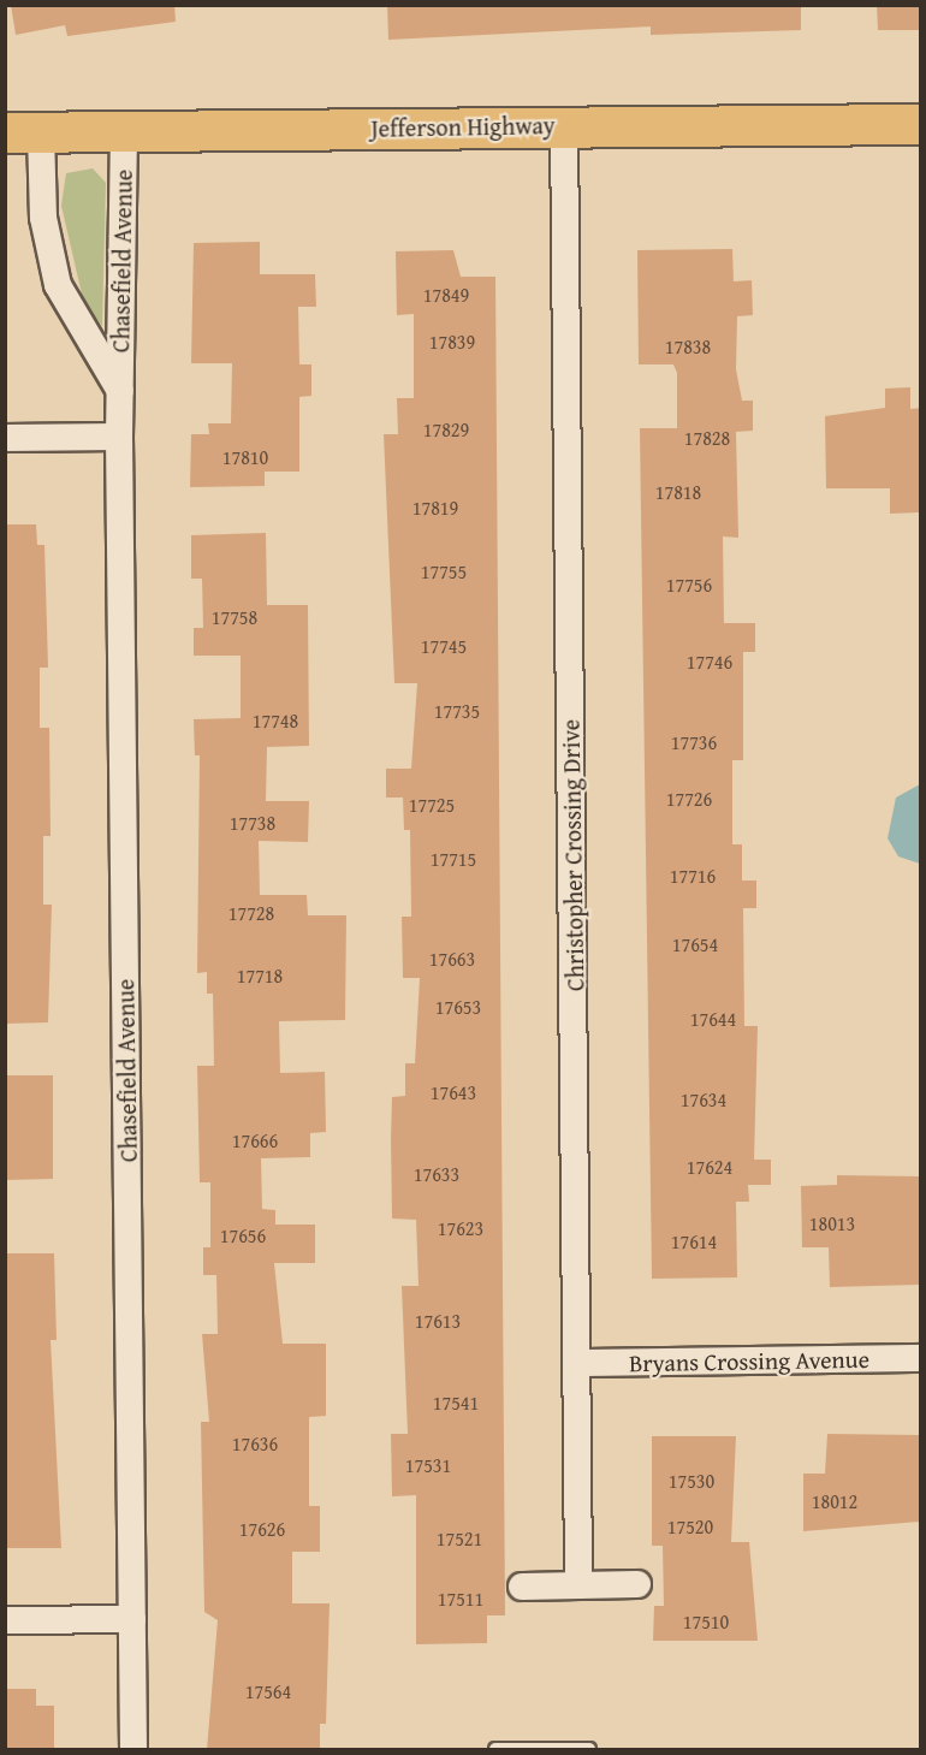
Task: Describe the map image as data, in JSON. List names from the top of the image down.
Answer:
{
  "streets": {
    "main road": ["Jefferson Highway"],
    "street": ["Chasefield Avenue", "Christopher Crossing Drive", "Bryans Crossing Avenue"]
  },
  "crossings": [
    ["Jefferson Highway", "Chasefield Avenue"],
    ["Jefferson Highway", "Christopher Crossing Drive"],
    ["Christopher Crossing Drive", "Bryans Crossing Avenue"]
  ],
  "house_numbers": [
    "17849",
    "17839",
    "17838",
    "17829",
    "17828",
    "17810",
    "17818",
    "17819",
    "17755",
    "17756",
    "17758",
    "17745",
    "17746",
    "17735",
    "17748",
    "17736",
    "17726",
    "17725",
    "17738",
    "17715",
    "17716",
    "17728",
    "17654",
    "17663",
    "17718",
    "17653",
    "17644",
    "17643",
    "17634",
    "17666",
    "17624",
    "17633",
    "18013",
    "17623",
    "17656",
    "17614",
    "17613",
    "17541",
    "17636",
    "17531",
    "17530",
    "18012",
    "17520",
    "17626",
    "17521",
    "17511",
    "17510",
    "17564"
  ]
}
